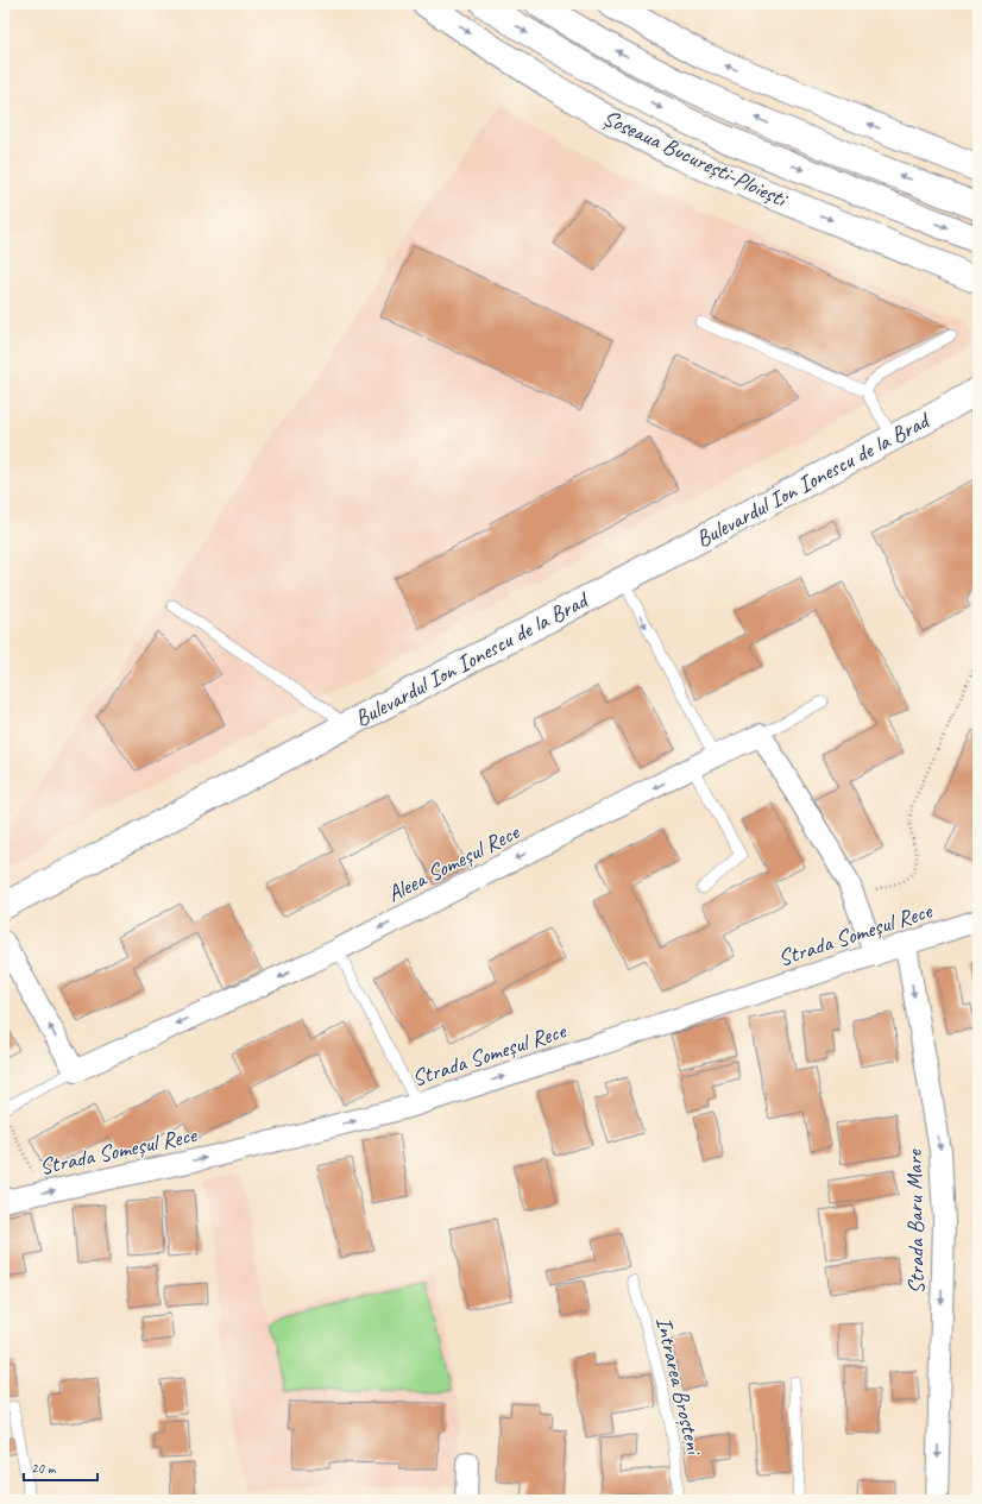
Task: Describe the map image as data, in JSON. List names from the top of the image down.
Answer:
{
  "streets": {
    "main road": ["Șoseaua București-Ploiești", "Bulevardul Ion Ionescu de la Brad"],
    "street": ["Aleea Someșul Rece", "Strada Someșul Rece", "Strada Baru Mare"],
    "lane": ["Intrarea Broșteni"]
  },
  "crossings": [
    ["Strada Someșul Rece", "Strada Baru Mare"]
  ],
  "one_way": ["Aleea Someșul Rece", "Strada Someșul Rece", "Strada Baru Mare"],
  "scale_bar": "20 m"
}
